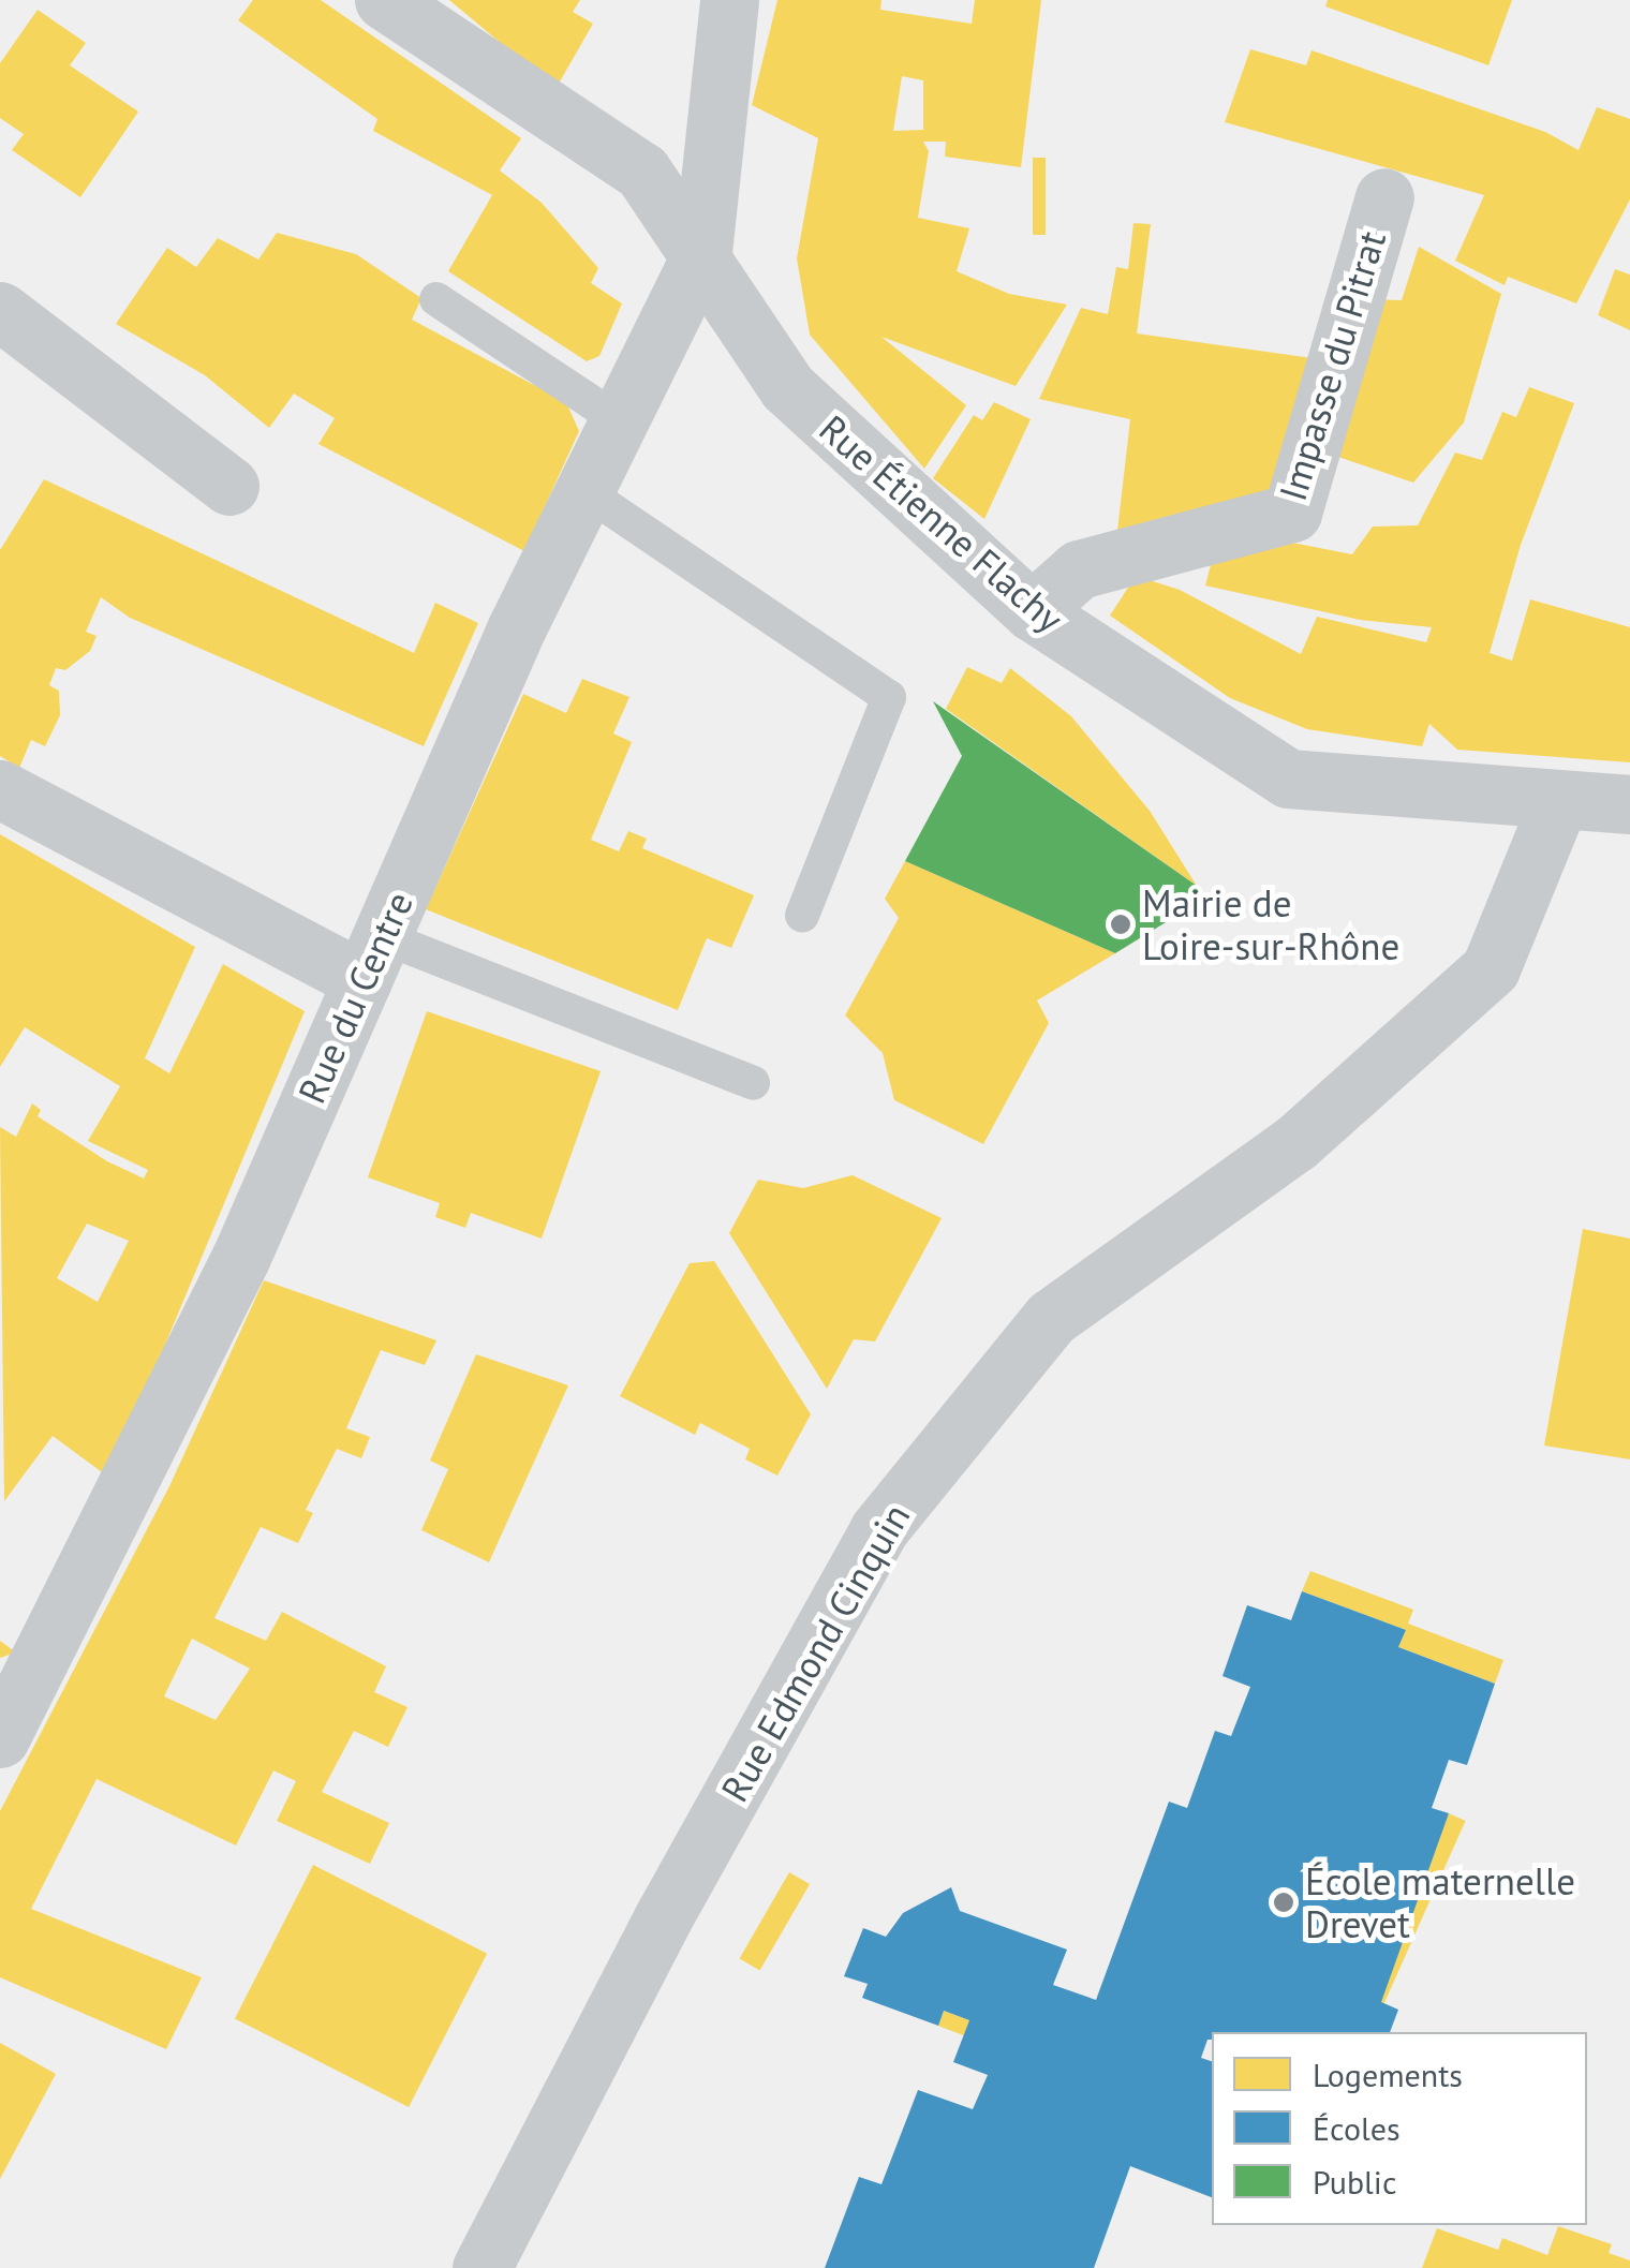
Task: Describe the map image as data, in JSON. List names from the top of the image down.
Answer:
{
  "streets": {
    "street": [
      "Impasse du Pitrat",
      "Rue Étienne Flachy",
      "Rue du Centre",
      "Rue Edmond Cinquin"
    ]
  },
  "crossings": [
    ["Impasse du Pitrat", "Rue Étienne Flachy"],
    ["Rue Étienne Flachy", "Rue du Centre"],
    ["Rue Étienne Flachy", "Rue Edmond Cinquin"]
  ],
  "places": ["Mairie de Loire-sur-Rhône", "École maternelle Drevet"],
  "legend": ["Logements", "Écoles", "Public"]
}
